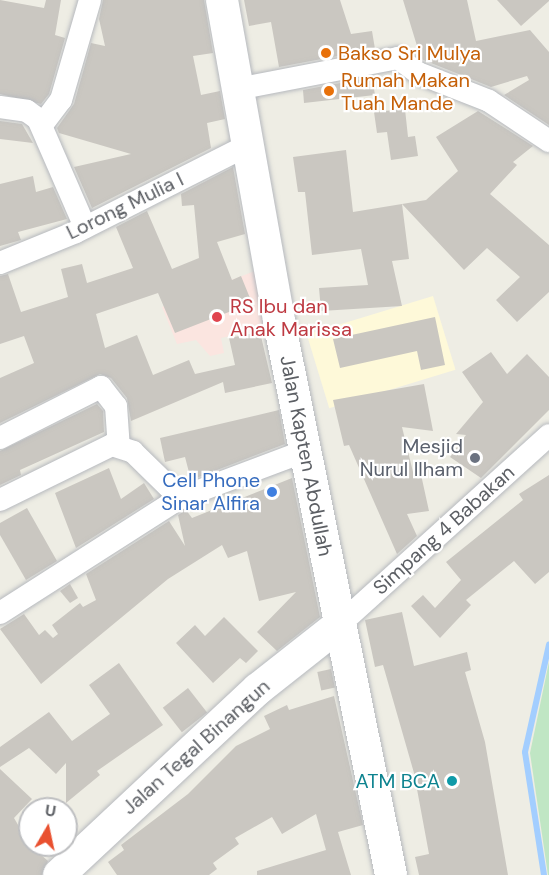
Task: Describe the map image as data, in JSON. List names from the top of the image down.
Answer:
{
  "streets": {
    "main road": ["Jalan Kapten Abdullah", "Jalan Tegal Binangun"],
    "street": ["Lorong Mulia I", "Simpang 4 Babakan"]
  },
  "crossings": [
    ["Lorong Mulia I", "Jalan Kapten Abdullah"],
    ["Jalan Kapten Abdullah", "Simpang 4 Babakan"],
    ["Jalan Kapten Abdullah", "Jalan Tegal Binangun"],
    ["Simpang 4 Babakan", "Jalan Tegal Binangun"]
  ],
  "places": [
    "Bakso Sri Mulya",
    "Rumah Makan Tuah Mande",
    "RS Ibu dan Anak Marissa",
    "Mesjid Nurul Ilham",
    "Cell Phone Sinar Alfira",
    "ATM BCA"
  ],
  "north": "top"
}
